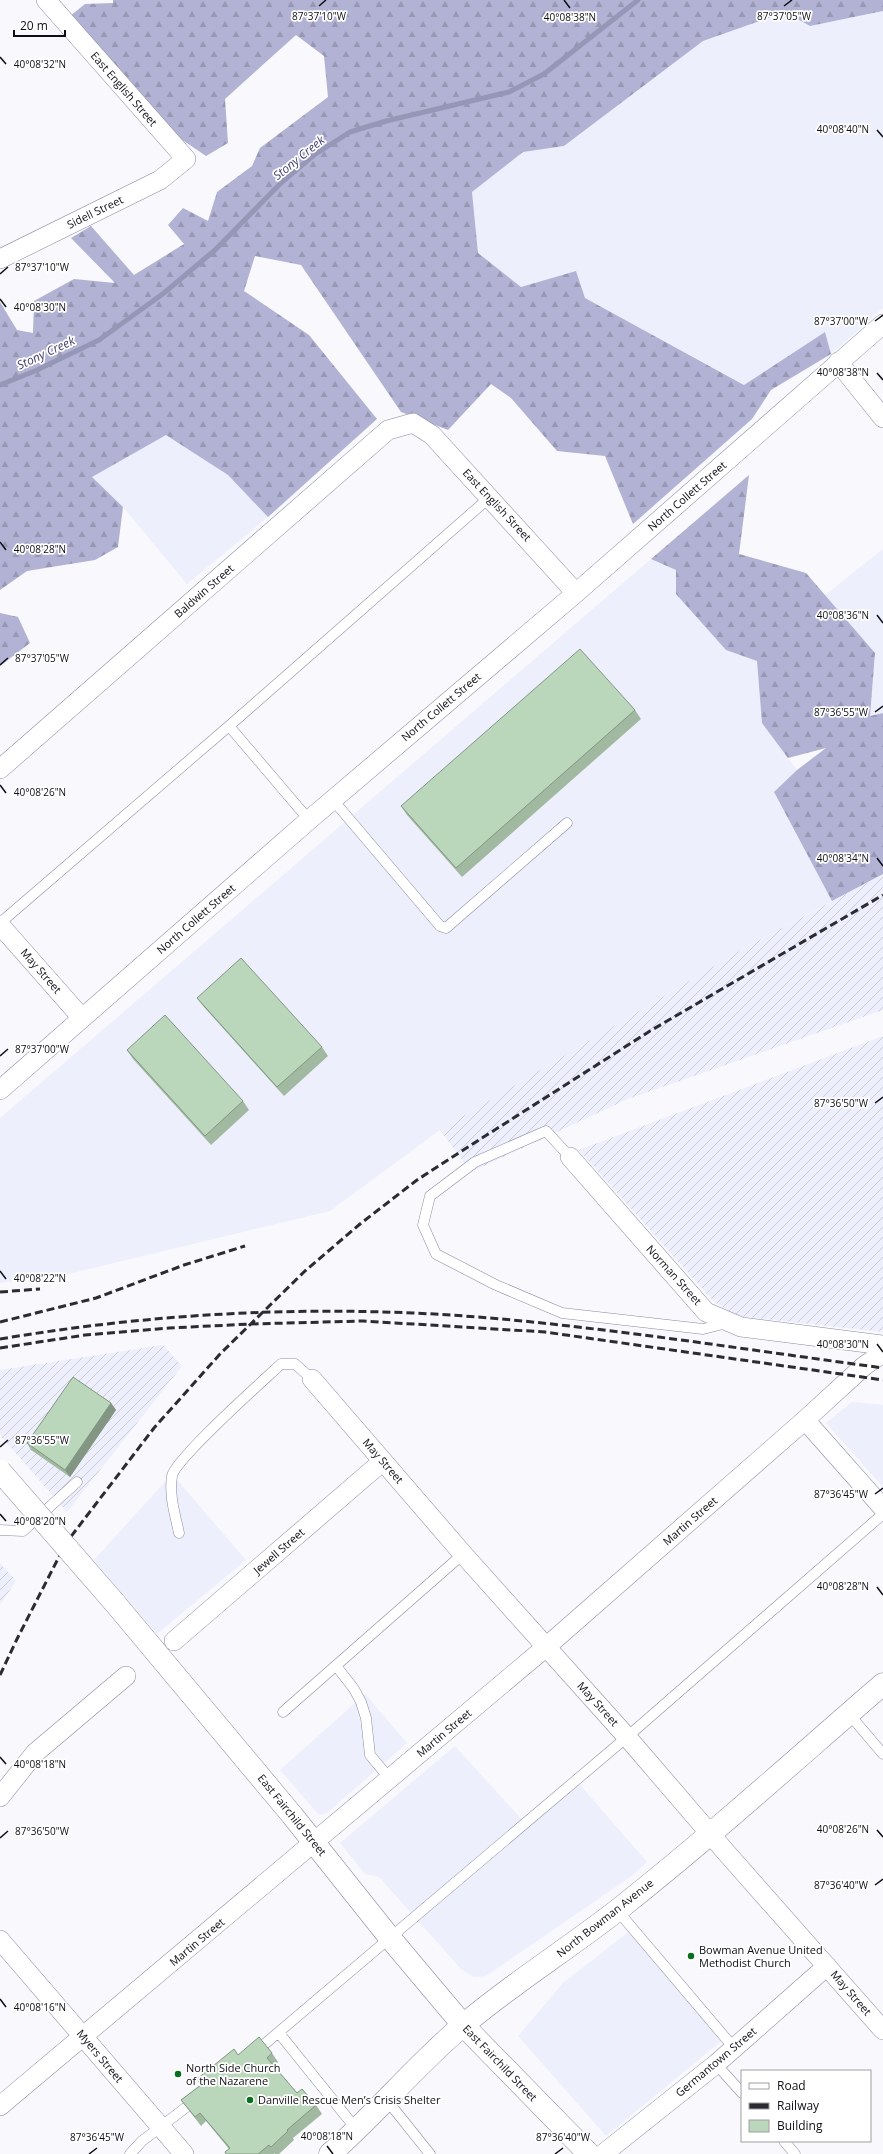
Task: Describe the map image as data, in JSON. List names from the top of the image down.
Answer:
{
  "streets": {
    "street": [
      "East English Street",
      "Sidell Street",
      "North Collett Street",
      "Baldwin Street",
      "May Street",
      "Norman Street",
      "Martin Street",
      "Jewell Street",
      "East Fairchild Street",
      "North Bowman Avenue",
      "Myers Street",
      "Germantown Street"
    ]
  },
  "crossings": [
    ["East English Street", "Sidell Street"],
    ["East English Street", "North Collett Street"],
    ["East English Street", "Baldwin Street"],
    ["North Collett Street", "May Street"],
    ["May Street", "Martin Street"],
    ["May Street", "Jewell Street"],
    ["May Street", "North Bowman Avenue"],
    ["May Street", "Germantown Street"],
    ["Martin Street", "East Fairchild Street"],
    ["Martin Street", "Myers Street"],
    ["East Fairchild Street", "North Bowman Avenue"]
  ],
  "water": ["Stony Creek"],
  "places": ["Bowman Avenue United Methodist Church", "North Side Church of the Nazarene", "Danville Rescue Men’s Crisis Shelter"],
  "legend": ["Road", "Railway", "Building"],
  "scale_bar": "20 m",
  "coordinates": [
    "87°37'10\"W",
    "87°37'05\"W",
    "40°08'38\"N",
    "40°08'32\"N",
    "40°08'40\"N",
    "40°08'30\"N",
    "87°37'00\"W",
    "40°08'28\"N",
    "40°08'36\"N",
    "87°36'55\"W",
    "40°08'26\"N",
    "40°08'34\"N",
    "87°36'50\"W",
    "40°08'22\"N",
    "87°36'45\"W",
    "40°08'20\"N",
    "40°08'18\"N",
    "87°36'40\"W",
    "40°08'16\"N"
  ]
}
